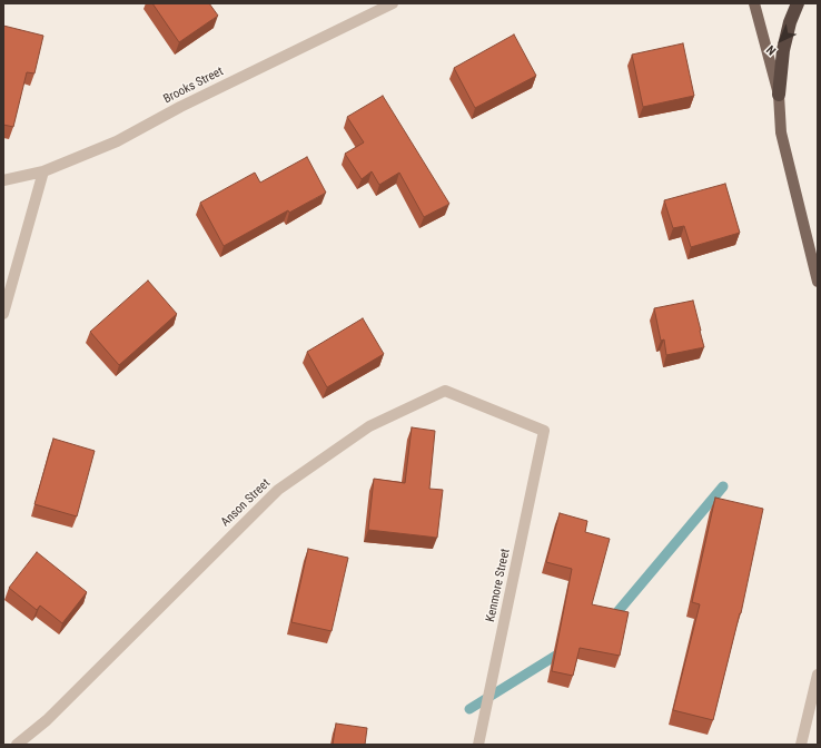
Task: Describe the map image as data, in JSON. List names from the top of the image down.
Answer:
{
  "streets": {
    "street": ["Brooks Street", "Anson Street", "Kenmore Street"]
  },
  "crossings": [
    ["Anson Street", "Kenmore Street"]
  ],
  "north": "bottom left"
}
